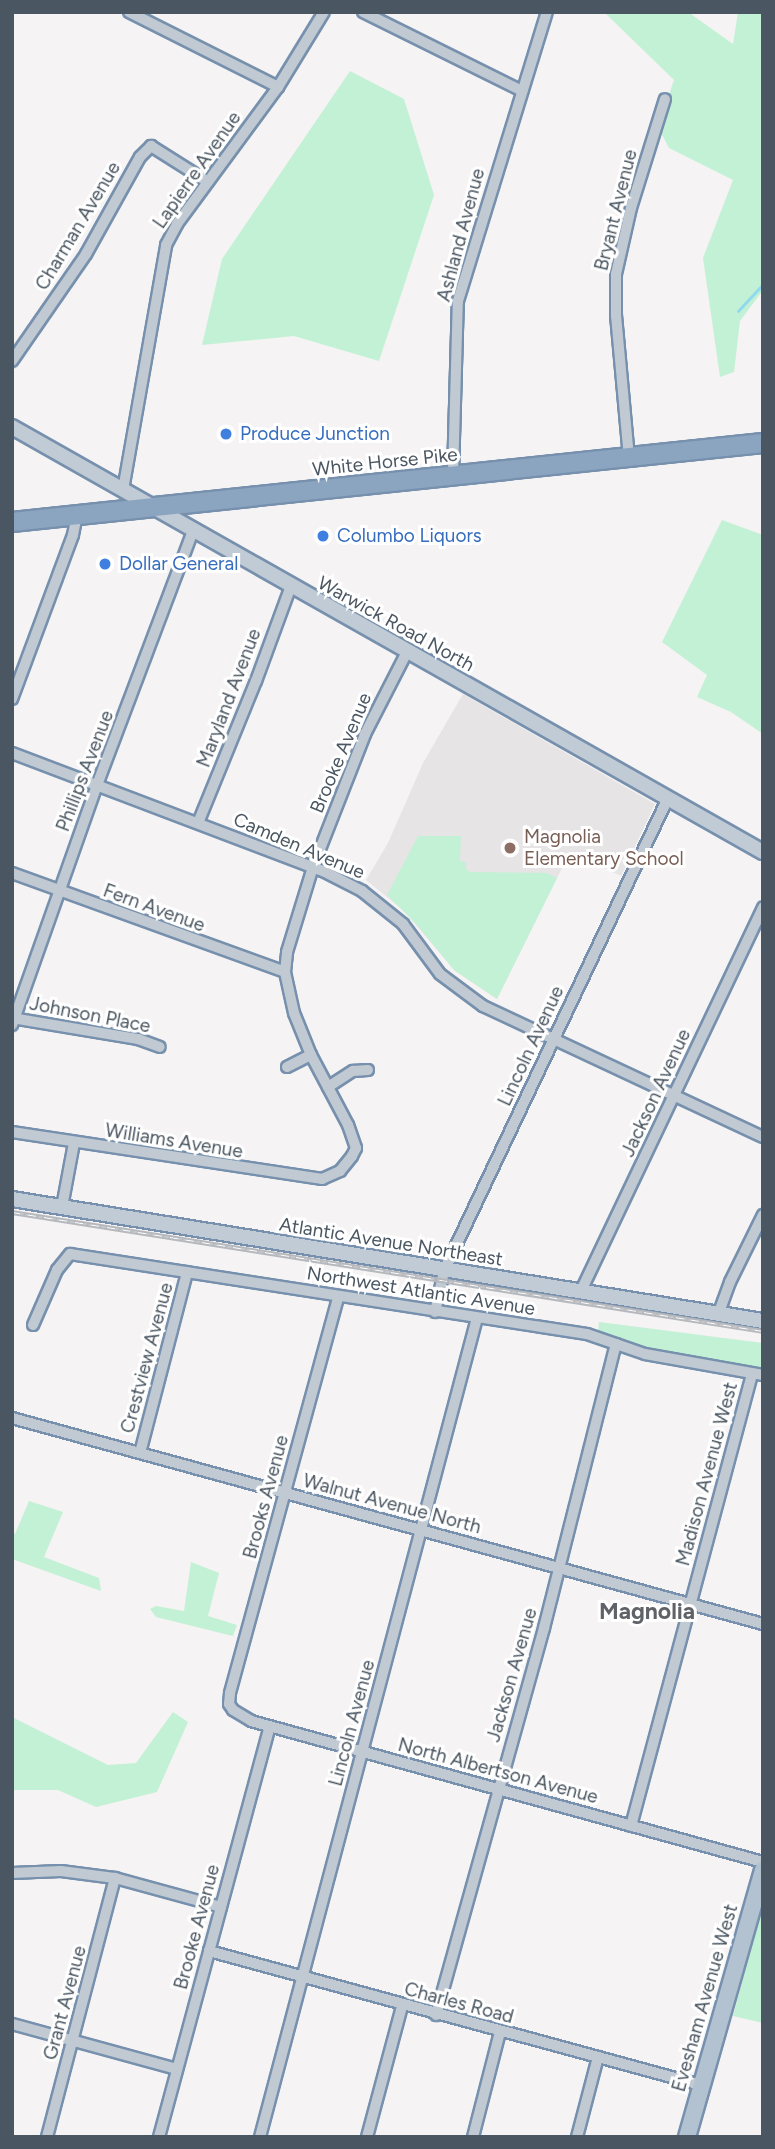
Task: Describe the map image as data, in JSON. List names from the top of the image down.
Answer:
{
  "streets": {
    "highway": ["White Horse Pike"],
    "main road": ["Evesham Avenue West"],
    "street": [
      "Lapierre Avenue",
      "Bryant Avenue",
      "Charman Avenue",
      "Ashland Avenue",
      "Warwick Road North",
      "Maryland Avenue",
      "Brooke Avenue",
      "Phillips Avenue",
      "Camden Avenue",
      "Fern Avenue",
      "Johnson Place",
      "Lincoln Avenue",
      "Jackson Avenue",
      "Williams Avenue",
      "Atlantic Avenue Northeast",
      "Northwest Atlantic Avenue",
      "Crestview Avenue",
      "Madison Avenue West",
      "Brooks Avenue",
      "Walnut Avenue North",
      "North Albertson Avenue",
      "Grant Avenue",
      "Charles Road"
    ]
  },
  "crossings": [
    ["Lapierre Avenue", "Charman Avenue"],
    ["Lapierre Avenue", "Warwick Road North"],
    ["Bryant Avenue", "White Horse Pike"],
    ["Ashland Avenue", "White Horse Pike"],
    ["White Horse Pike", "Warwick Road North"],
    ["Warwick Road North", "Maryland Avenue"],
    ["Warwick Road North", "Brooke Avenue"],
    ["Warwick Road North", "Phillips Avenue"],
    ["Warwick Road North", "Lincoln Avenue"],
    ["Maryland Avenue", "Camden Avenue"],
    ["Brooke Avenue", "Camden Avenue"],
    ["Brooke Avenue", "Fern Avenue"],
    ["Brooke Avenue", "Williams Avenue"],
    ["Brooke Avenue", "North Albertson Avenue"],
    ["Brooke Avenue", "Charles Road"],
    ["Phillips Avenue", "Camden Avenue"],
    ["Phillips Avenue", "Fern Avenue"],
    ["Phillips Avenue", "Johnson Place"],
    ["Camden Avenue", "Lincoln Avenue"],
    ["Camden Avenue", "Jackson Avenue"],
    ["Lincoln Avenue", "Atlantic Avenue Northeast"],
    ["Lincoln Avenue", "Northwest Atlantic Avenue"],
    ["Lincoln Avenue", "Walnut Avenue North"],
    ["Lincoln Avenue", "North Albertson Avenue"],
    ["Lincoln Avenue", "Charles Road"],
    ["Jackson Avenue", "Atlantic Avenue Northeast"],
    ["Jackson Avenue", "Northwest Atlantic Avenue"],
    ["Jackson Avenue", "Walnut Avenue North"],
    ["Jackson Avenue", "North Albertson Avenue"],
    ["Jackson Avenue", "Charles Road"],
    ["Northwest Atlantic Avenue", "Crestview Avenue"],
    ["Northwest Atlantic Avenue", "Madison Avenue West"],
    ["Northwest Atlantic Avenue", "Brooks Avenue"],
    ["Crestview Avenue", "Walnut Avenue North"],
    ["Madison Avenue West", "Walnut Avenue North"],
    ["Madison Avenue West", "North Albertson Avenue"],
    ["Brooks Avenue", "Walnut Avenue North"],
    ["Brooks Avenue", "North Albertson Avenue"],
    ["Evesham Avenue West", "Charles Road"]
  ],
  "districts": ["Magnolia"],
  "places": [
    "Produce Junction",
    "Columbo Liquors",
    "Dollar General",
    "Magnolia Elementary School"
  ]
}
